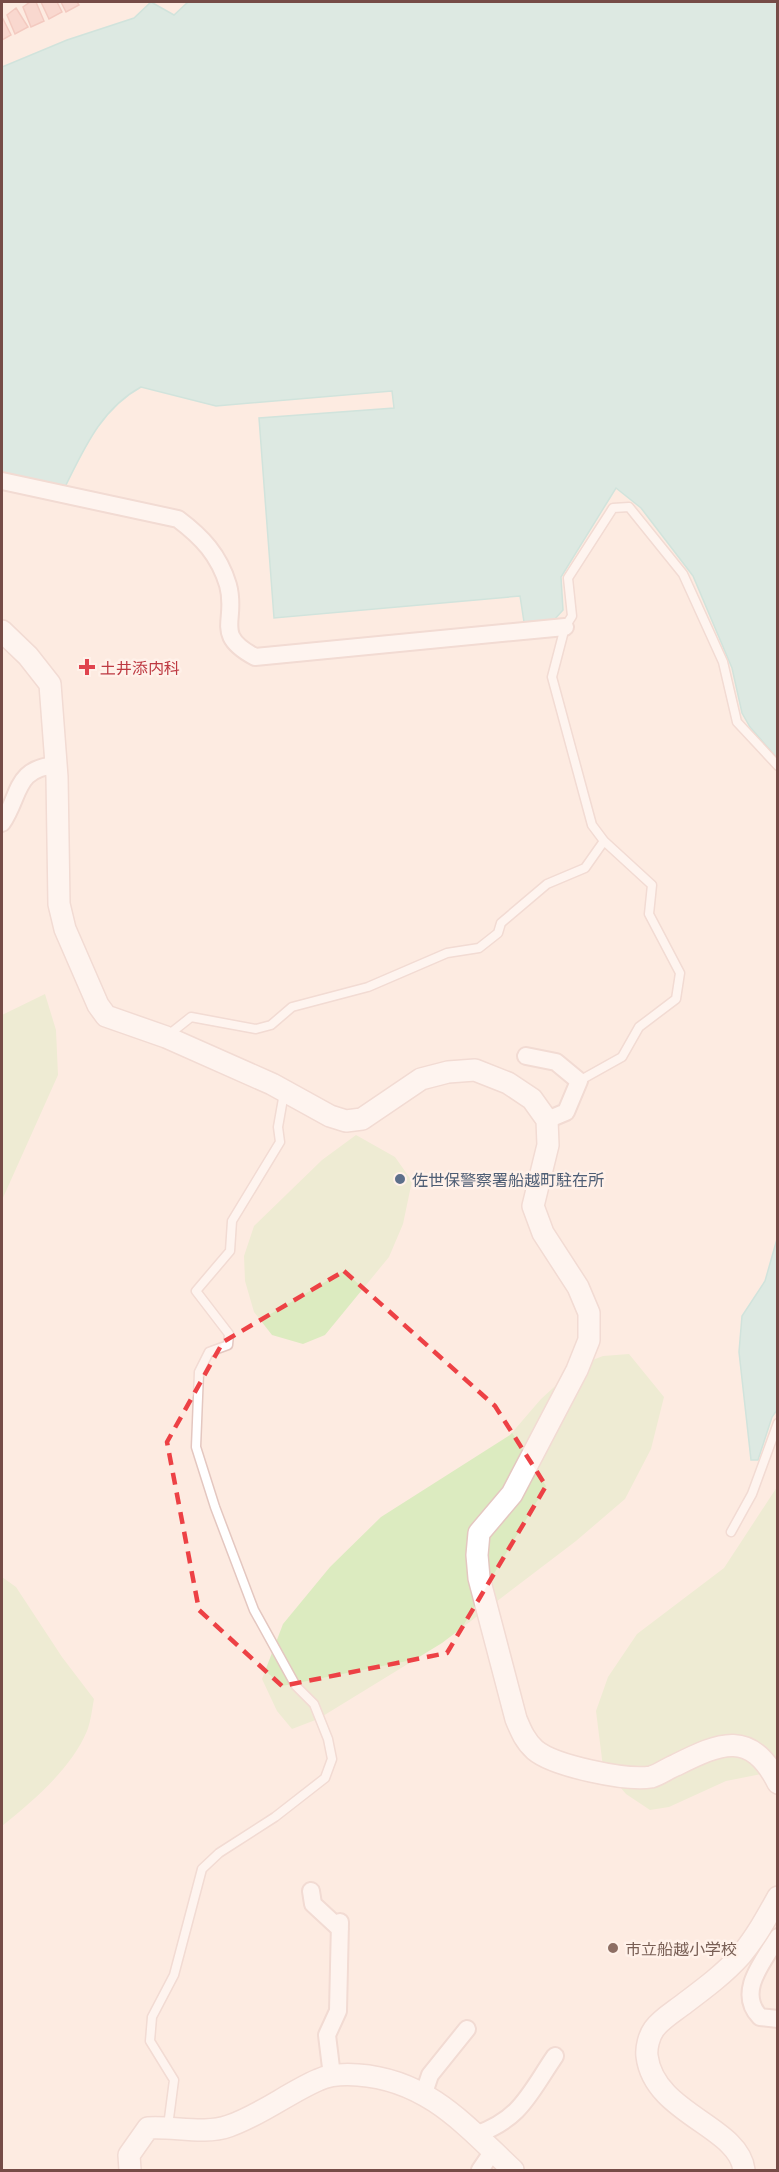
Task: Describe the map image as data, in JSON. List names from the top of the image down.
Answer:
{
  "places": {
    "health": ["土井添内科"],
    "other": ["佐世保警察署船越町駐在所", "市立船越小学校"]
  }
}
